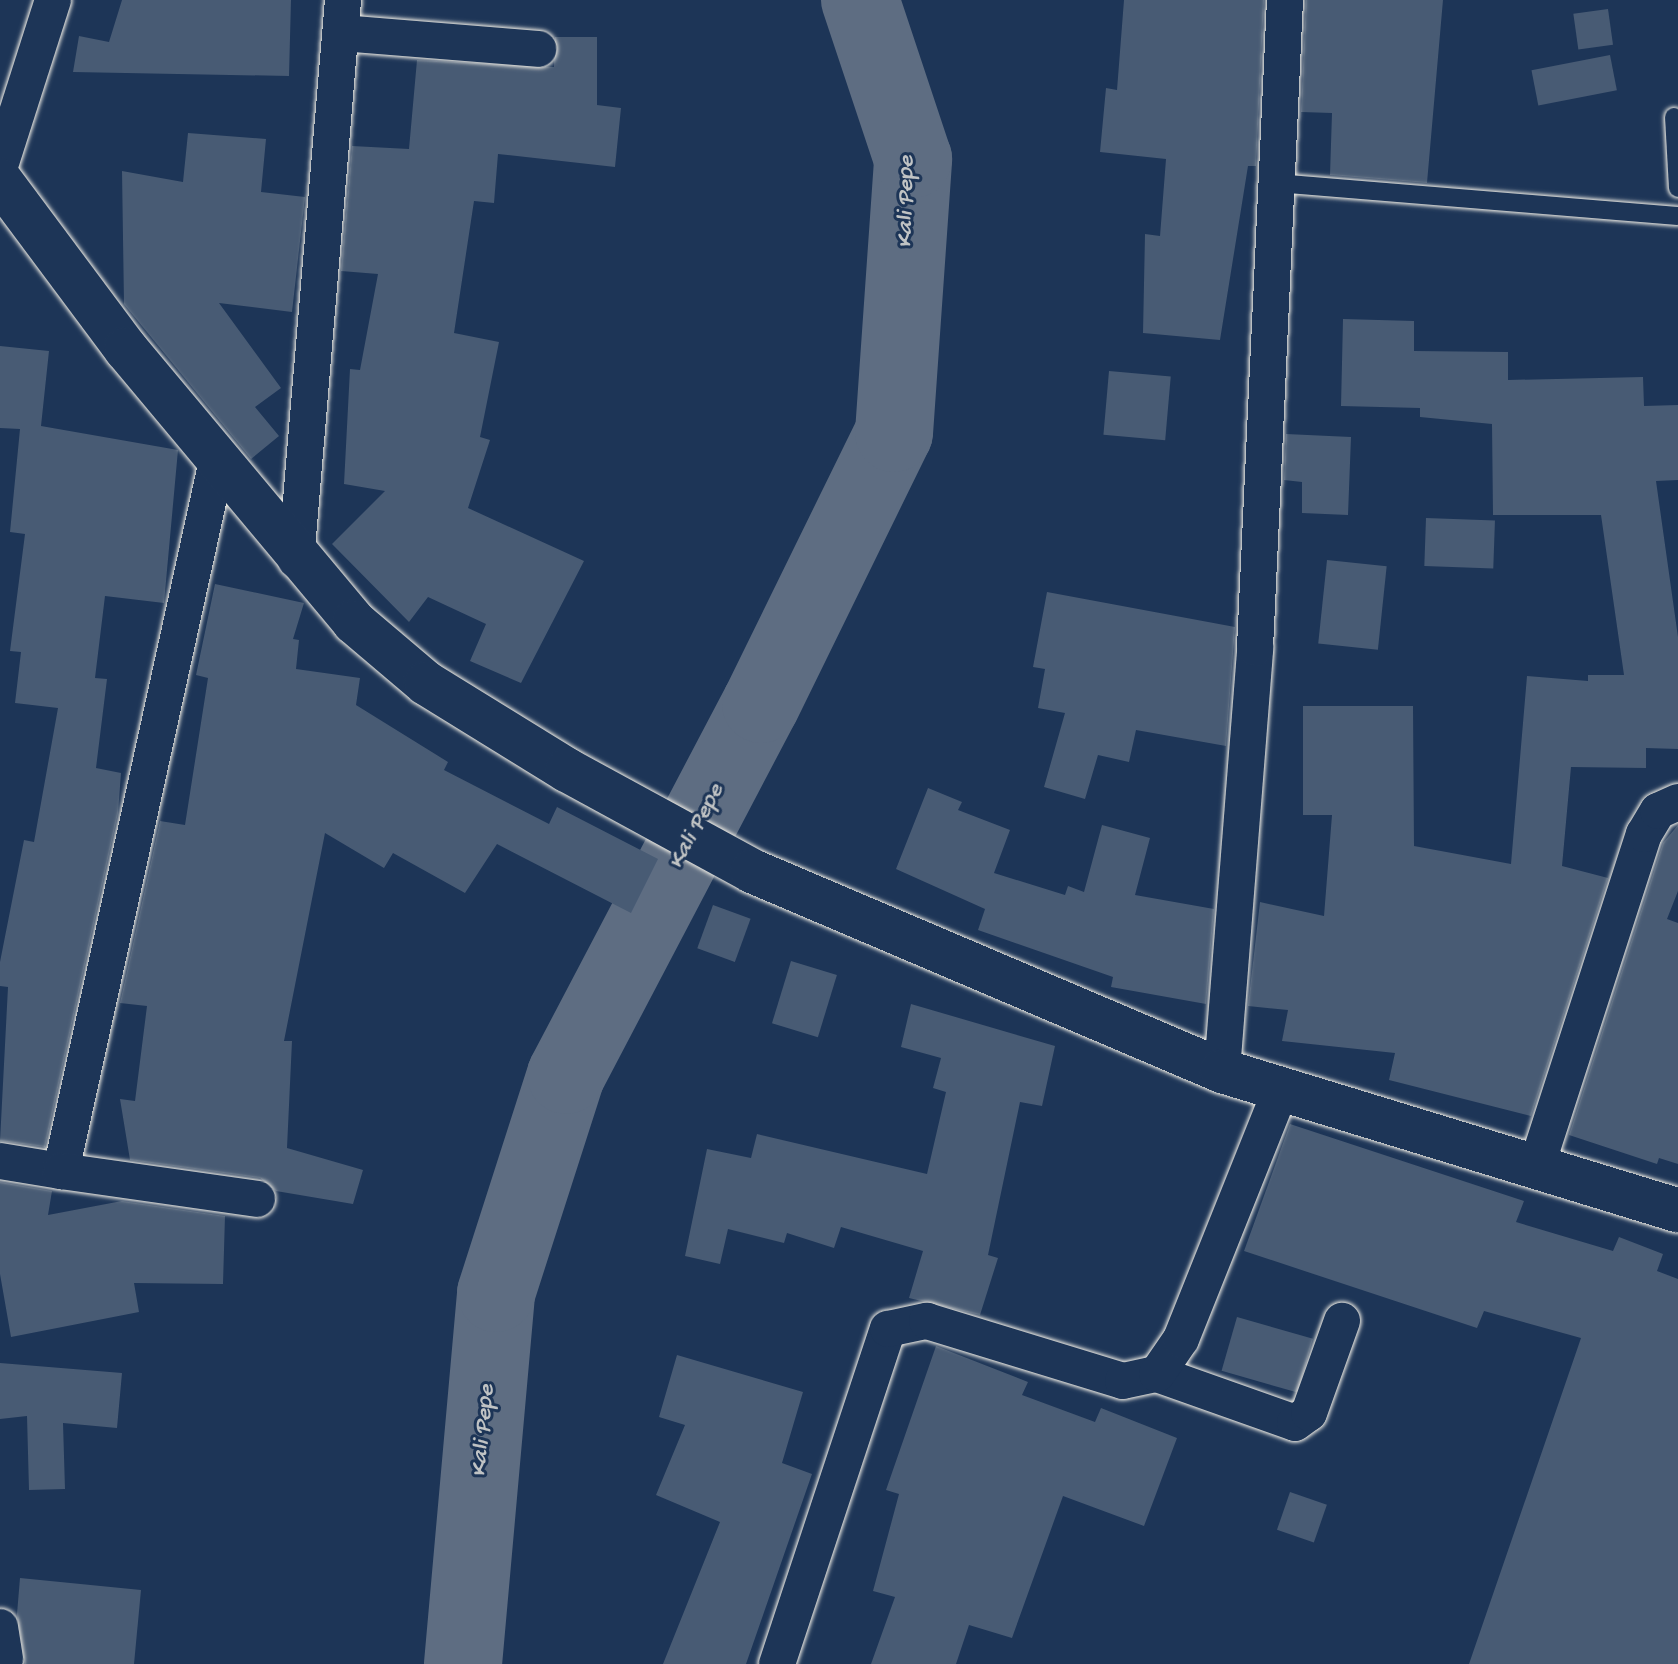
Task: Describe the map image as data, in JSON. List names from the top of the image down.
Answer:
{
  "water": ["Kali Pepe"]
}
